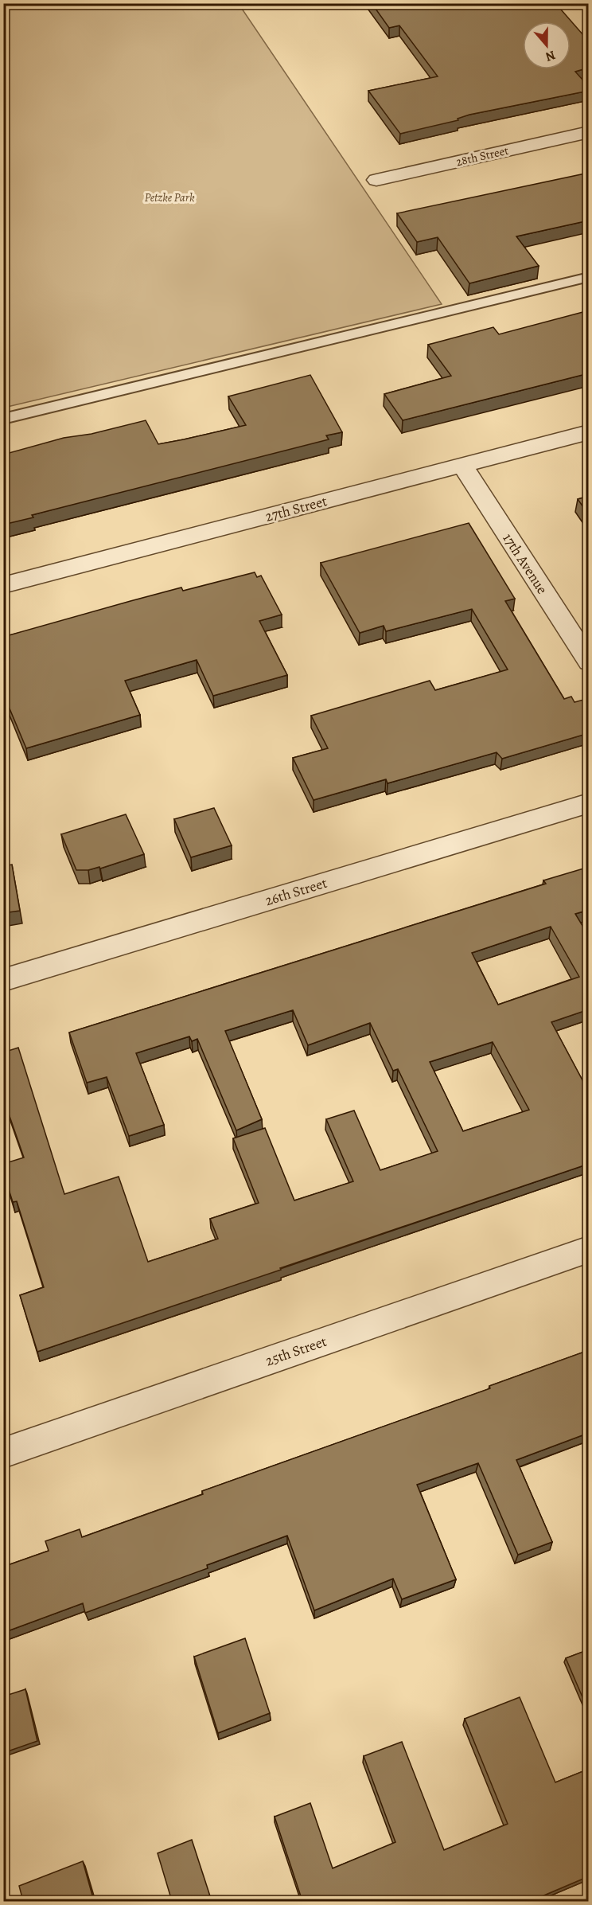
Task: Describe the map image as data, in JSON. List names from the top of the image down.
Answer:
{
  "streets": {
    "street": [
      "28th Street",
      "27th Street",
      "17th Avenue",
      "26th Street",
      "25th Street"
    ]
  },
  "crossings": [
    ["27th Street", "17th Avenue"]
  ],
  "parks": ["Petzke Park"],
  "north": "bottom"
}
